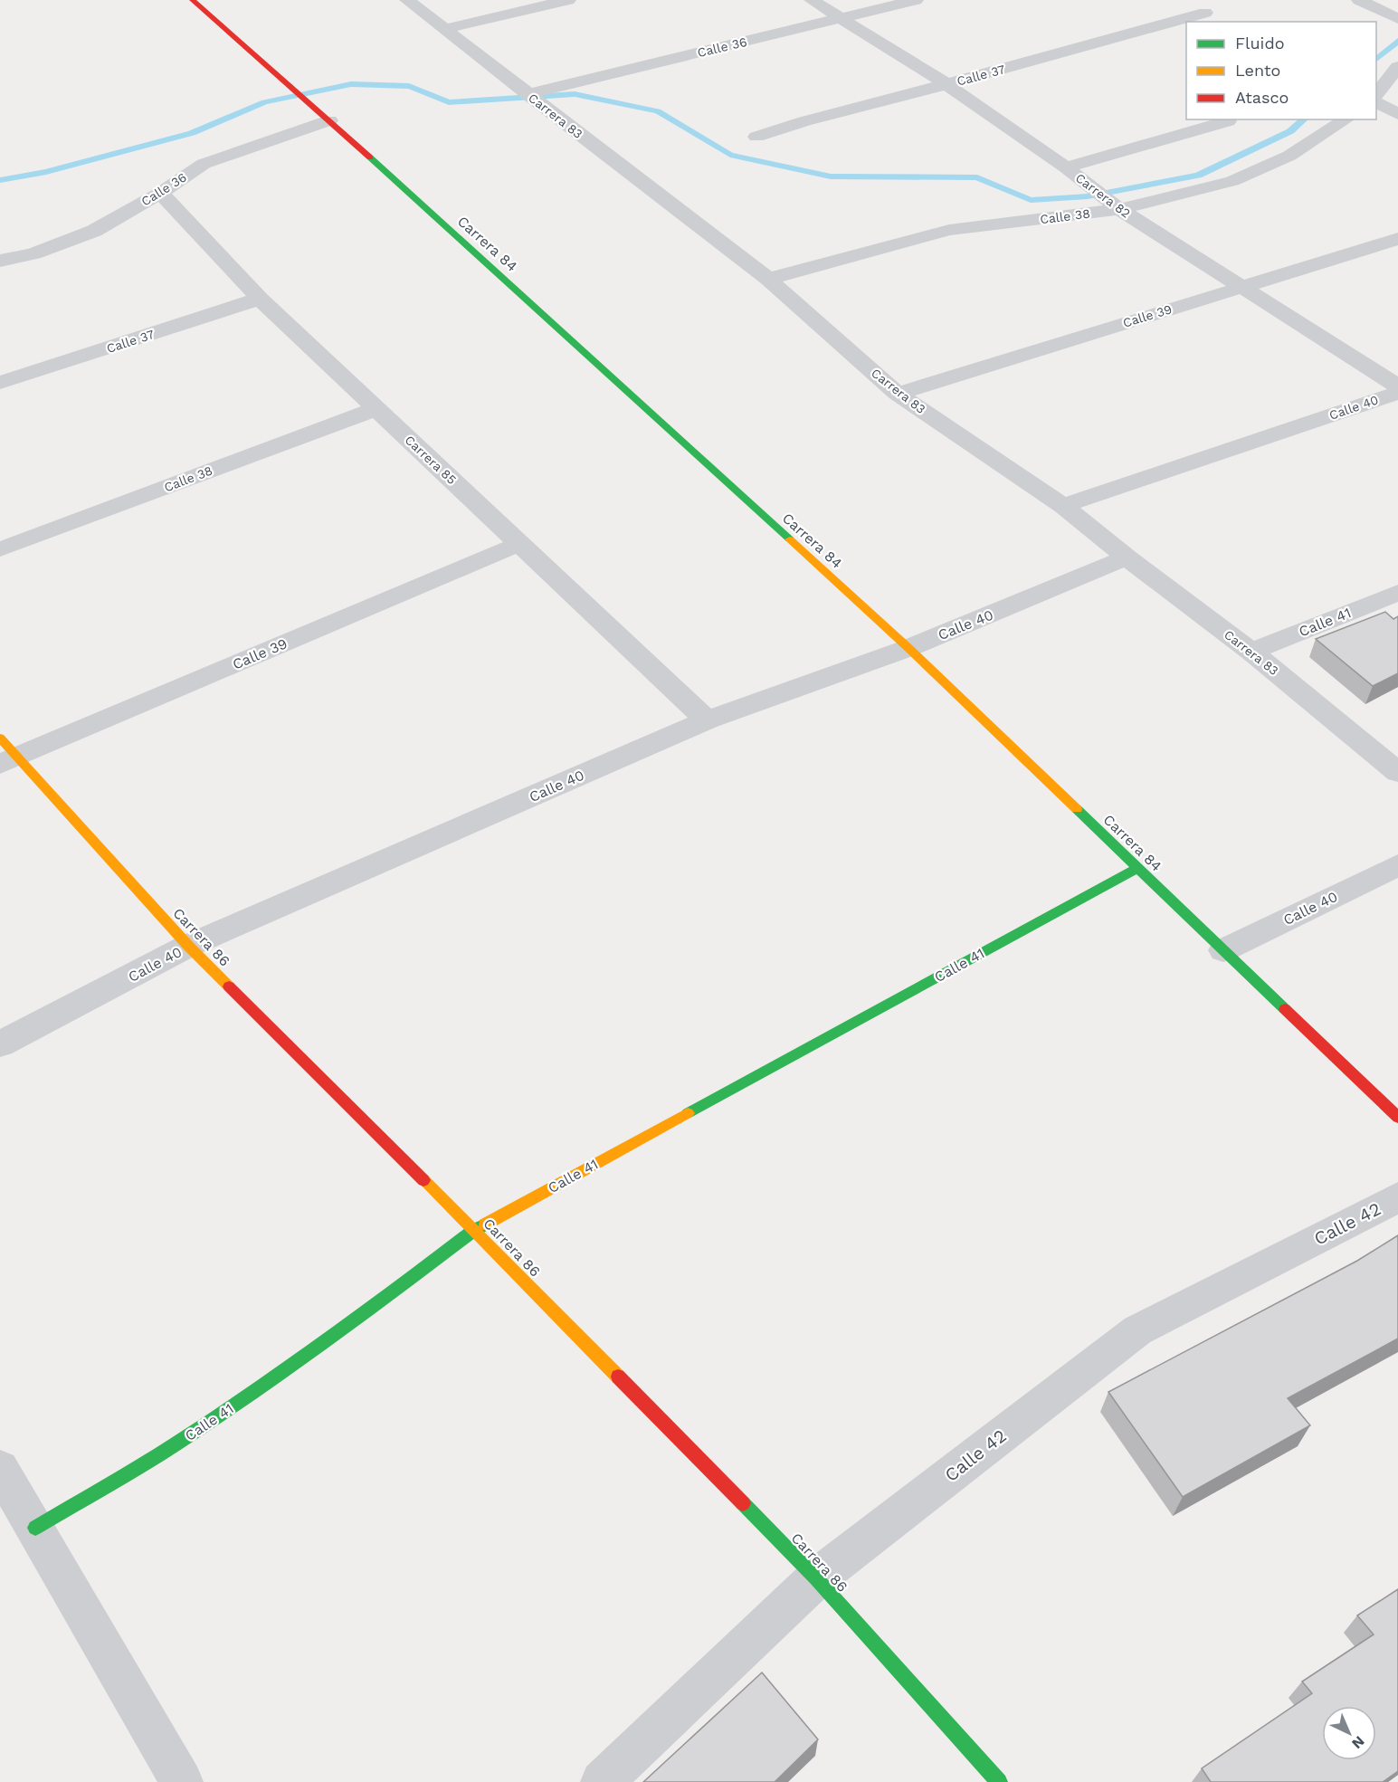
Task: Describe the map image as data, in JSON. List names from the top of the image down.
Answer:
{
  "streets": {
    "street": [
      "Calle 36",
      "Calle 37",
      "Carrera 83",
      "Carrera 82",
      "Calle 38",
      "Carrera 84",
      "Calle 39",
      "Calle 40",
      "Carrera 85",
      "Calle 41",
      "Carrera 86",
      "Calle 42"
    ]
  },
  "crossings": [
    ["Calle 36", "Carrera 83"],
    ["Calle 36", "Carrera 82"],
    ["Calle 36", "Carrera 84"],
    ["Calle 36", "Carrera 85"],
    ["Calle 37", "Carrera 82"],
    ["Calle 37", "Carrera 85"],
    ["Carrera 83", "Calle 38"],
    ["Carrera 83", "Calle 39"],
    ["Carrera 83", "Calle 40"],
    ["Carrera 83", "Calle 41"],
    ["Carrera 82", "Calle 38"],
    ["Carrera 82", "Calle 39"],
    ["Calle 38", "Carrera 85"],
    ["Carrera 84", "Calle 40"],
    ["Carrera 84", "Calle 41"],
    ["Calle 39", "Carrera 85"],
    ["Calle 39", "Carrera 86"],
    ["Calle 40", "Carrera 85"],
    ["Calle 40", "Carrera 86"],
    ["Calle 41", "Carrera 86"],
    ["Carrera 86", "Calle 42"]
  ],
  "legend": ["Fluido", "Lento", "Atasco"],
  "north": "bottom right"
}
